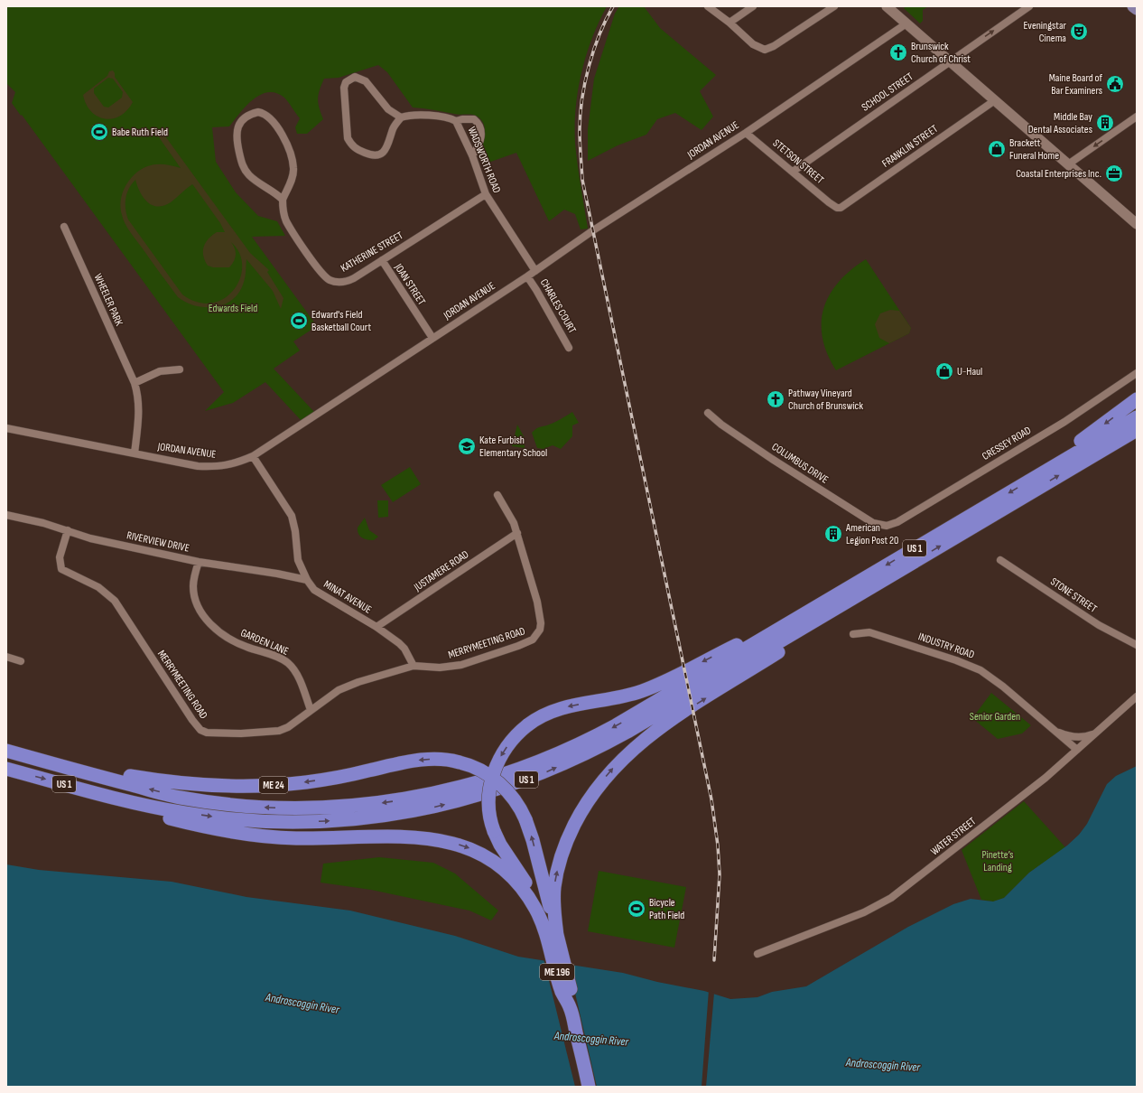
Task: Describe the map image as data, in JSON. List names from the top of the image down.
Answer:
{
  "streets": {
    "highway": ["US 1", "ME 24", "ME 196"],
    "street": [
      "SCHOOL STREET",
      "JORDAN AVENUE",
      "FRANKLIN STREET",
      "WADSWORTH ROAD",
      "STETSON STREET",
      "KATHERINE STREET",
      "JOAN STREET",
      "WHEELER PARK",
      "CHARLES COURT",
      "CRESSEY ROAD",
      "COLUMBUS DRIVE",
      "RIVERVIEW DRIVE",
      "JUSTAMERE ROAD",
      "STONE STREET",
      "MINAT AVENUE",
      "GARDEN LANE",
      "MERRYMEETING ROAD",
      "INDUSTRY ROAD",
      "WATER STREET"
    ]
  },
  "crossings": [
    ["SCHOOL STREET", "STETSON STREET"],
    ["JORDAN AVENUE", "WADSWORTH ROAD"],
    ["JORDAN AVENUE", "STETSON STREET"],
    ["JORDAN AVENUE", "JOAN STREET"],
    ["JORDAN AVENUE", "WHEELER PARK"],
    ["JORDAN AVENUE", "CHARLES COURT"],
    ["JORDAN AVENUE", "MINAT AVENUE"],
    ["FRANKLIN STREET", "STETSON STREET"],
    ["WADSWORTH ROAD", "KATHERINE STREET"],
    ["KATHERINE STREET", "JOAN STREET"],
    ["CRESSEY ROAD", "COLUMBUS DRIVE"],
    ["RIVERVIEW DRIVE", "MINAT AVENUE"],
    ["RIVERVIEW DRIVE", "GARDEN LANE"],
    ["RIVERVIEW DRIVE", "MERRYMEETING ROAD"],
    ["US 1", "ME 24"],
    ["JUSTAMERE ROAD", "MINAT AVENUE"],
    ["JUSTAMERE ROAD", "MERRYMEETING ROAD"],
    ["MINAT AVENUE", "MERRYMEETING ROAD"],
    ["GARDEN LANE", "MERRYMEETING ROAD"],
    ["INDUSTRY ROAD", "WATER STREET"],
    ["ME 24", "ME 196"]
  ],
  "water": ["Androscoggin River"],
  "parks": ["Edwards Field", "Senior Garden", "Pinette’s Landing"],
  "places": {
    "theatre": ["Eveningstar Cinema"],
    "church": ["Brunswick Church of Christ", "Pathway Vineyard Church of Brunswick"],
    "public building": ["Maine Board of Bar Examiners"],
    "building": ["Middle Bay Dental Associates", "American Legion Post 20"],
    "sports": ["Babe Ruth Field", "Edward's Field Basketball Court", "Bicycle Path Field"],
    "shop": ["Brackett Funeral Home", "U-Haul"],
    "office": ["Coastal Enterprises Inc."],
    "school or university": ["Kate Furbish Elementary School"]
  }
}
